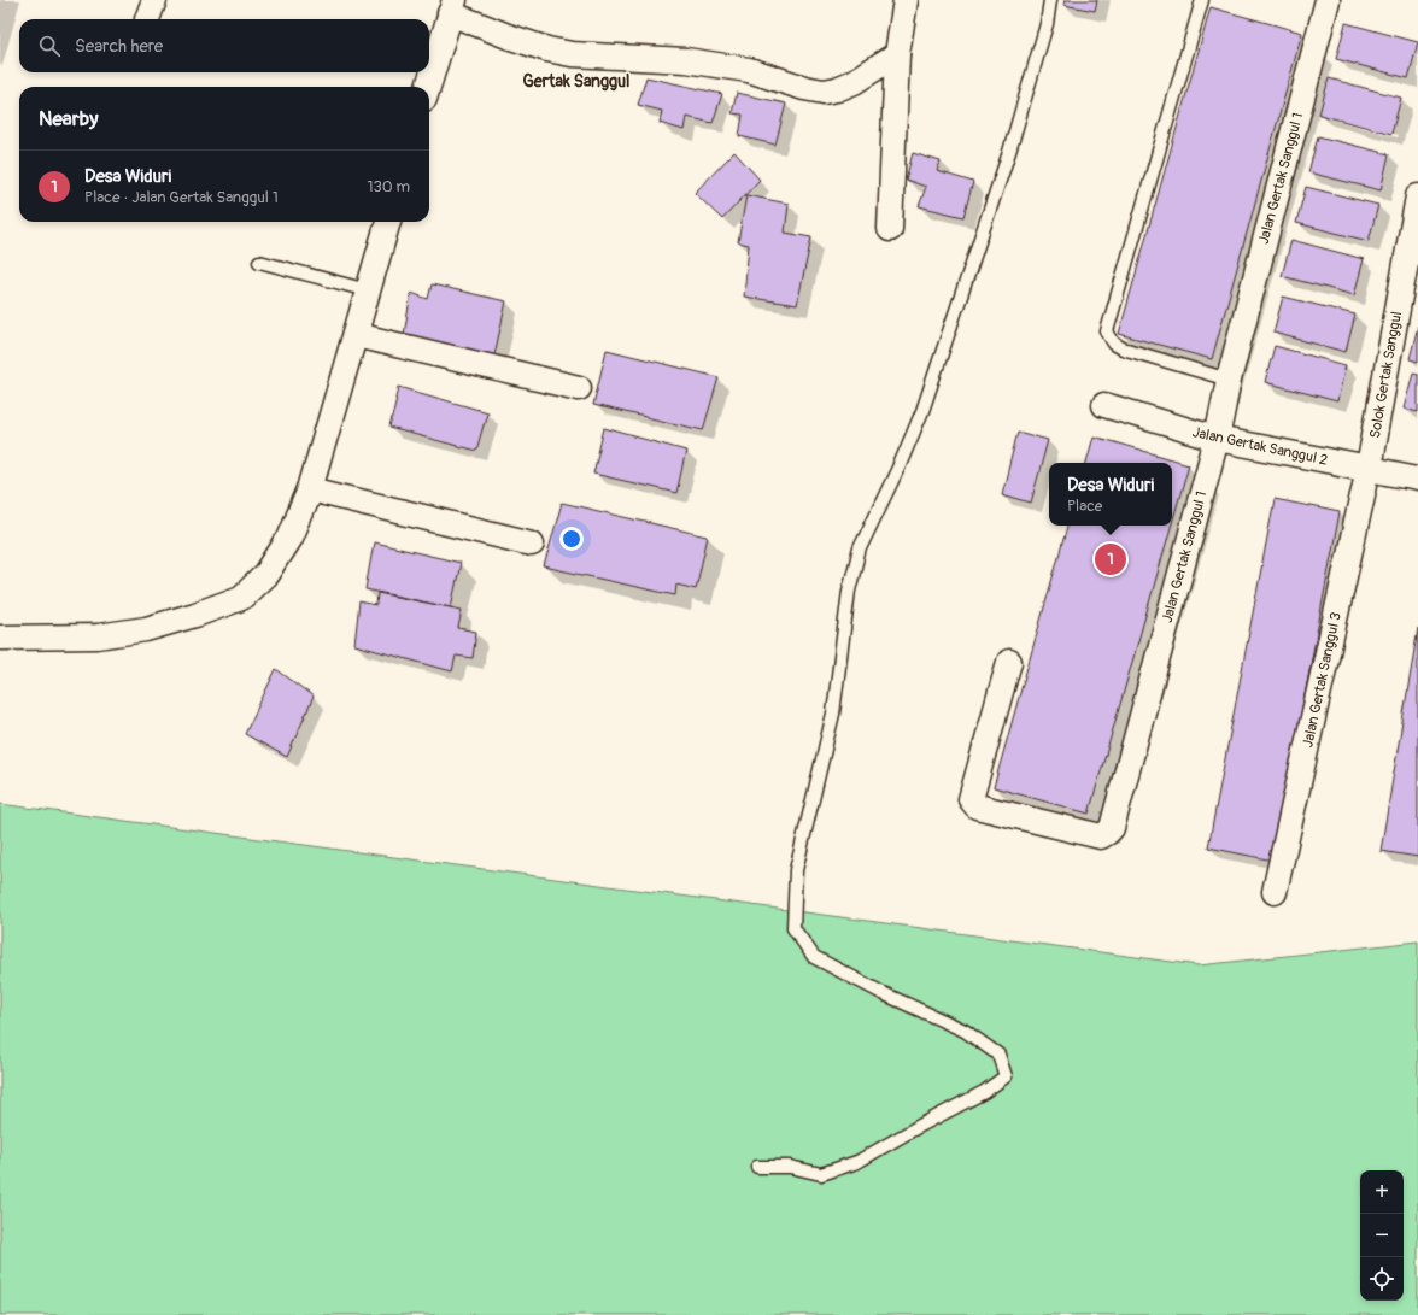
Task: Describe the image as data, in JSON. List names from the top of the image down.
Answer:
{
  "streets": {
    "street": [
      "Jalan Gertak Sanggul 1",
      "Solok Gertak Sanggul",
      "Jalan Gertak Sanggul 2",
      "Jalan Gertak Sanggul 3"
    ]
  },
  "crossings": [
    ["Jalan Gertak Sanggul 1", "Jalan Gertak Sanggul 2"],
    ["Solok Gertak Sanggul", "Jalan Gertak Sanggul 2"],
    ["Solok Gertak Sanggul", "Jalan Gertak Sanggul 3"],
    ["Jalan Gertak Sanggul 2", "Jalan Gertak Sanggul 3"]
  ],
  "districts": ["Gertak Sanggul"],
  "page": {
    "search": "Search here",
    "heading": "Nearby",
    "list": [
      {
        "mark": "1",
        "name": "Desa Widuri",
        "note": "Place · Jalan Gertak Sanggul 1",
        "value": "130 m"
      }
    ],
    "popup": ["Desa Widuri", "Place"],
    "pins": "1",
    "map_buttons": ["+", "−"]
  }
}
